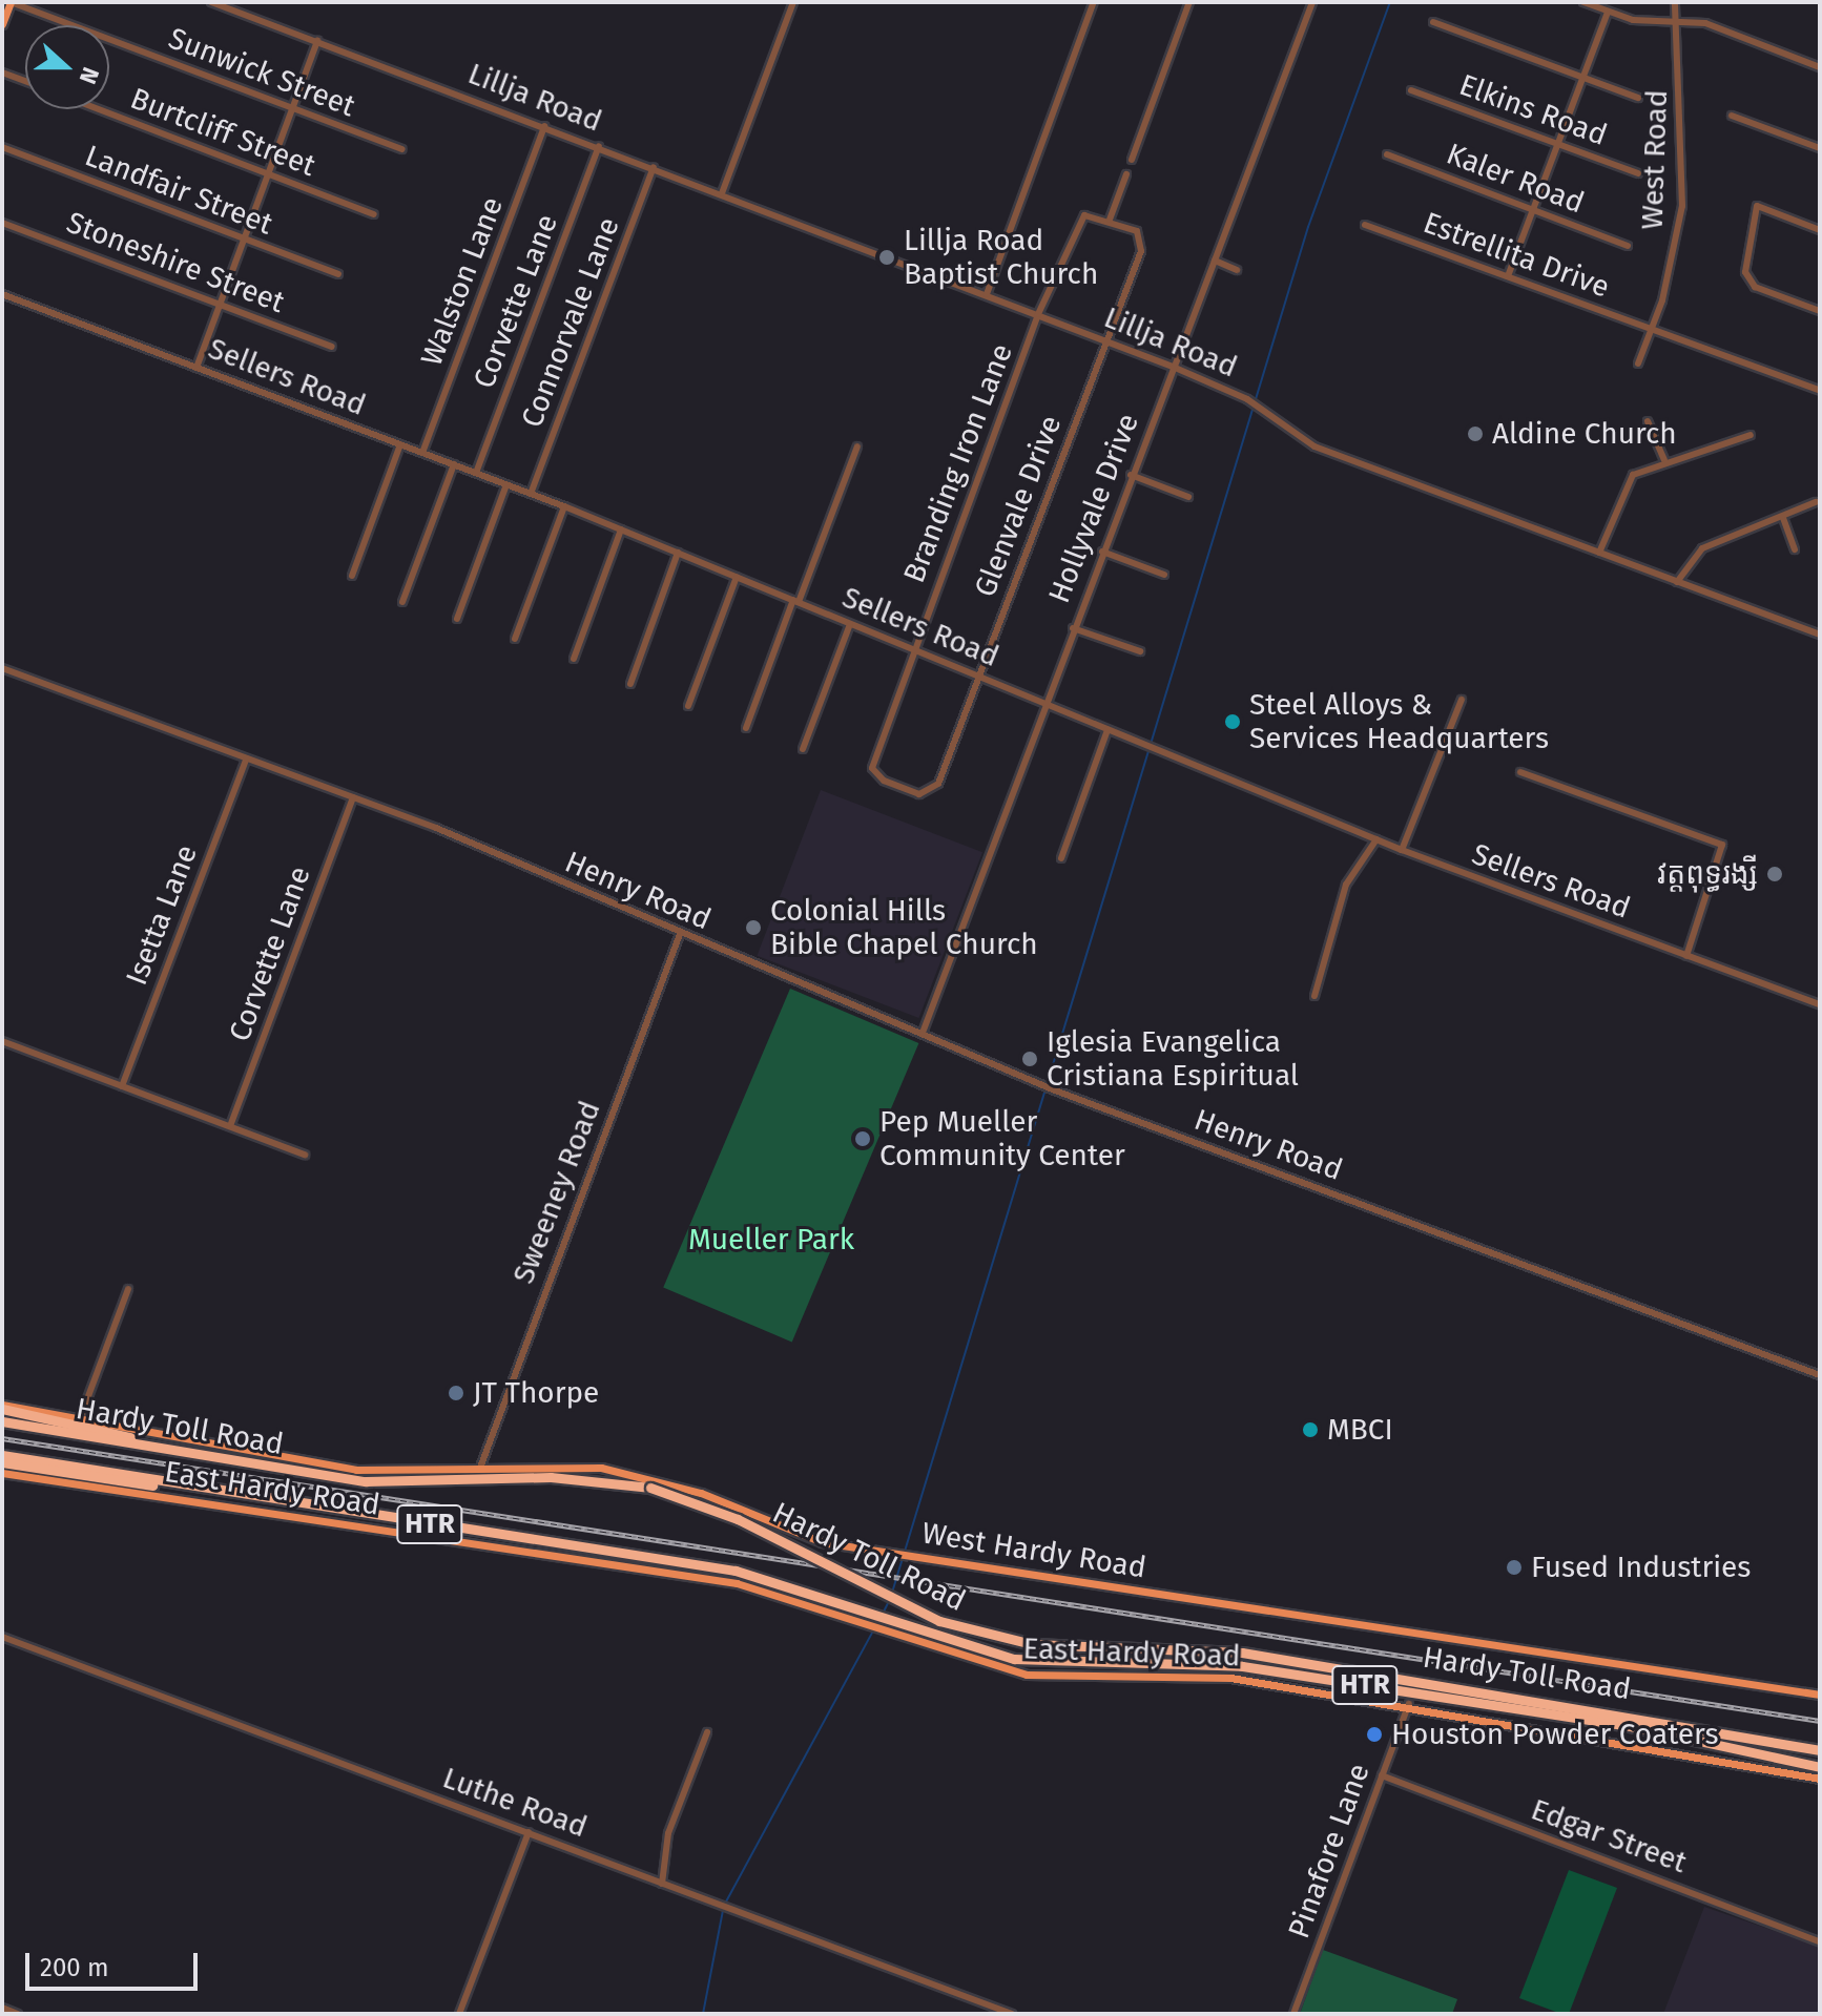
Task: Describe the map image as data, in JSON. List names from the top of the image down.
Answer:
{
  "streets": {
    "highway": ["Hardy Toll Road", "HTR"],
    "main road": ["East Hardy Road", "West Hardy Road"],
    "street": [
      "Sunwick Street",
      "Lillja Road",
      "Elkins Road",
      "Burtcliff Street",
      "West Road",
      "Kaler Road",
      "Landfair Street",
      "Estrellita Drive",
      "Stoneshire Street",
      "Walston Lane",
      "Corvette Lane",
      "Connorvale Lane",
      "Sellers Road",
      "Branding Iron Lane",
      "Glenvale Drive",
      "Hollyvale Drive",
      "Henry Road",
      "Isetta Lane",
      "Sweeney Road",
      "Luthe Road",
      "Edgar Street",
      "Pinafore Lane"
    ]
  },
  "crossings": [
    ["Lillja Road", "Walston Lane"],
    ["Lillja Road", "Corvette Lane"],
    ["Lillja Road", "Connorvale Lane"],
    ["Lillja Road", "Branding Iron Lane"],
    ["Lillja Road", "Glenvale Drive"],
    ["Lillja Road", "Hollyvale Drive"],
    ["West Road", "Estrellita Drive"],
    ["Walston Lane", "Sellers Road"],
    ["Corvette Lane", "Sellers Road"],
    ["Corvette Lane", "Henry Road"],
    ["Connorvale Lane", "Sellers Road"],
    ["Sellers Road", "Branding Iron Lane"],
    ["Sellers Road", "Glenvale Drive"],
    ["Sellers Road", "Hollyvale Drive"],
    ["Branding Iron Lane", "Glenvale Drive"],
    ["Hollyvale Drive", "Henry Road"],
    ["Henry Road", "Isetta Lane"],
    ["Henry Road", "Sweeney Road"],
    ["Sweeney Road", "West Hardy Road"],
    ["East Hardy Road", "Pinafore Lane"],
    ["Edgar Street", "Pinafore Lane"]
  ],
  "parks": ["Mueller Park"],
  "places": [
    "Lillja Road Baptist Church",
    "Aldine Church",
    "Steel Alloys & Services Headquarters",
    "វត្តពុទ្ធរង្សី",
    "Colonial Hills Bible Chapel Church",
    "Iglesia Evangelica Cristiana Espiritual",
    "Pep Mueller Community Center",
    "JT Thorpe",
    "MBCI",
    "Fused Industries",
    "Houston Powder Coaters"
  ],
  "scale_bar": "200 m",
  "north": "right"
}
